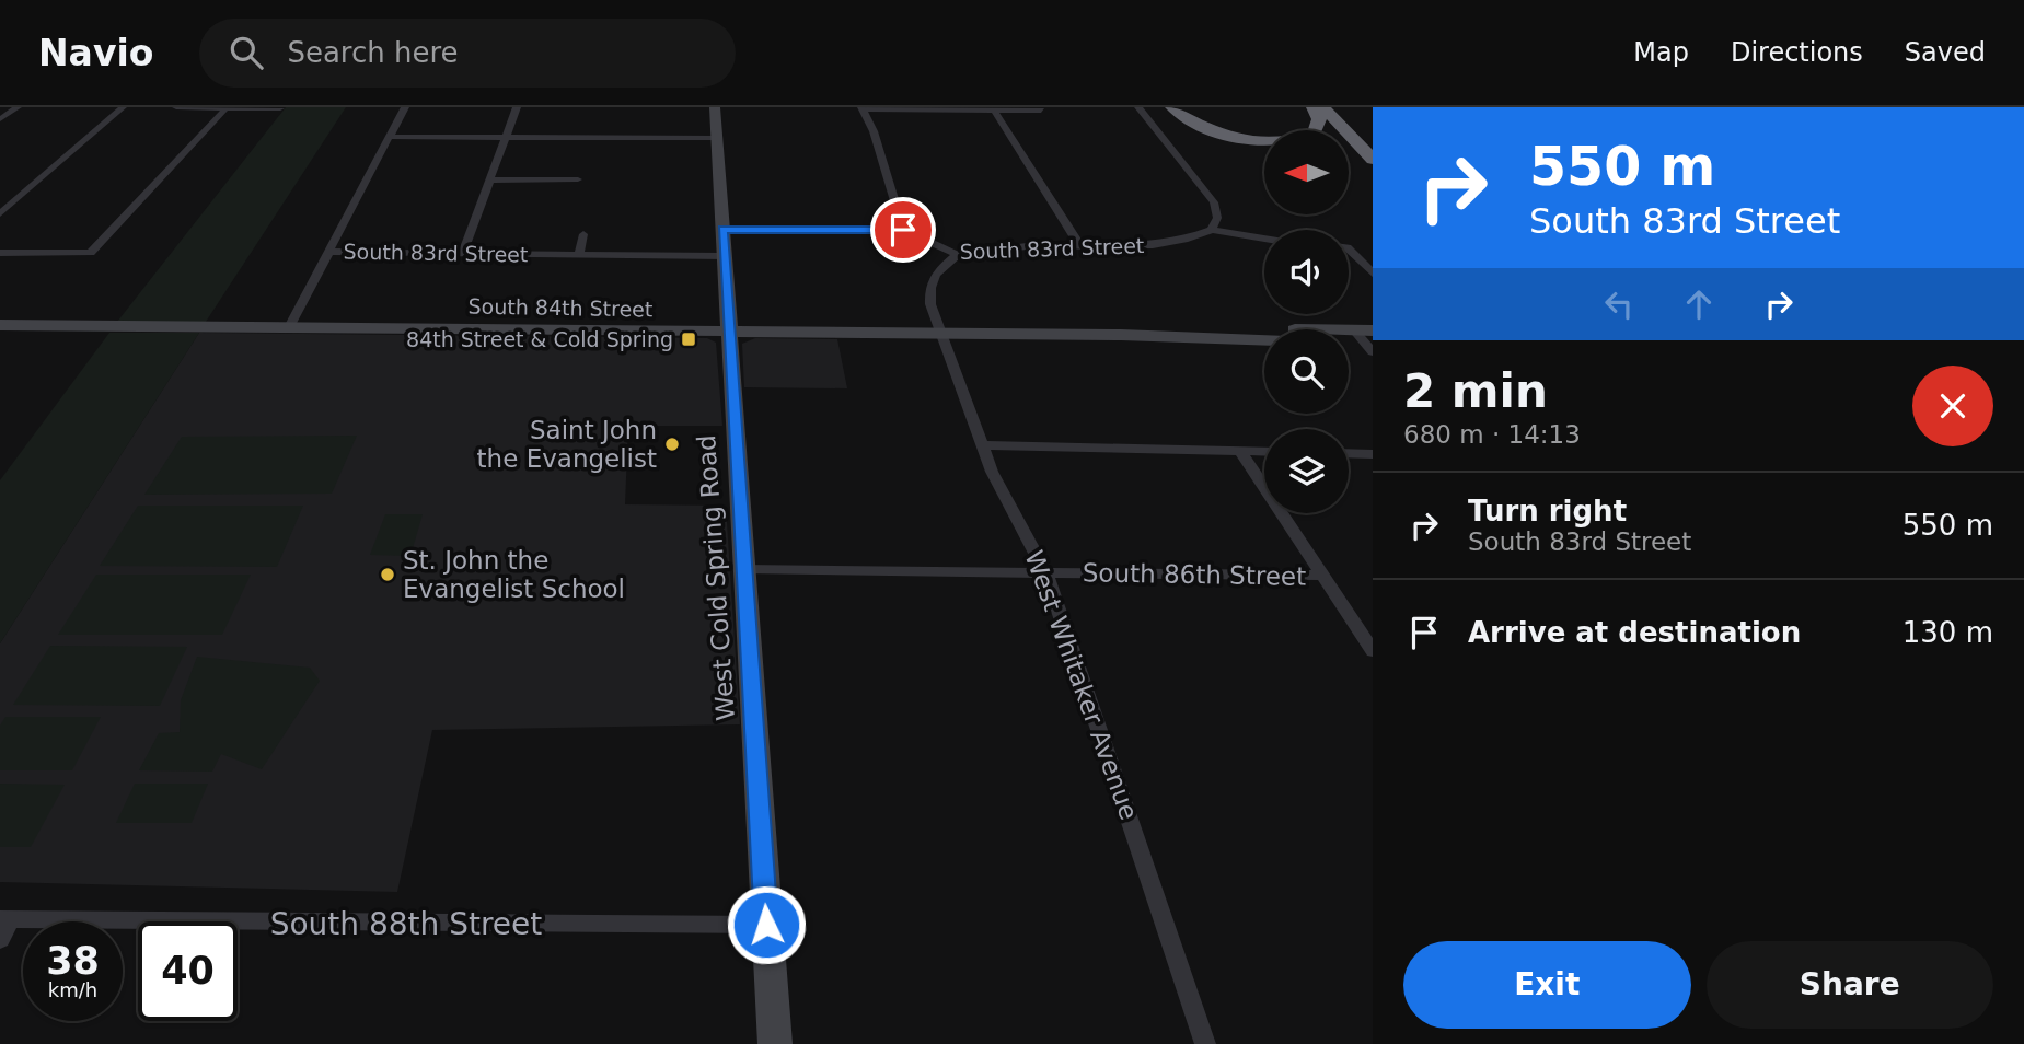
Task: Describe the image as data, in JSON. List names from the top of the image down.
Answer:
{
  "streets": {
    "street": [
      "South 83rd Street",
      "South 84th Street",
      "South 86th Street",
      "West Cold Spring Road",
      "West Whitaker Avenue",
      "South 88th Street"
    ]
  },
  "crossings": [
    ["South 83rd Street", "West Cold Spring Road"],
    ["South 83rd Street", "West Whitaker Avenue"],
    ["South 84th Street", "West Cold Spring Road"],
    ["South 84th Street", "West Whitaker Avenue"],
    ["South 86th Street", "West Cold Spring Road"],
    ["South 86th Street", "West Whitaker Avenue"],
    ["West Cold Spring Road", "South 88th Street"]
  ],
  "places": {
    "transit": ["84th Street & Cold Spring"],
    "other": ["Saint John the Evangelist", "St. John the Evangelist School"]
  },
  "north": "left",
  "page": {
    "header": "Navio",
    "search": "Search here",
    "nav": ["Map", "Directions", "Saved"],
    "turn": ["550 m", "South 83rd Street"],
    "heading": ["2 min", "680 m · 14:13"],
    "list": [
      {
        "name": "Turn right",
        "note": "South 83rd Street",
        "value": "550 m"
      },
      {
        "name": "Arrive at destination",
        "value": "130 m"
      }
    ],
    "speed": "38 km/h",
    "limit": "40",
    "buttons": ["Exit", "Share"]
  }
}
